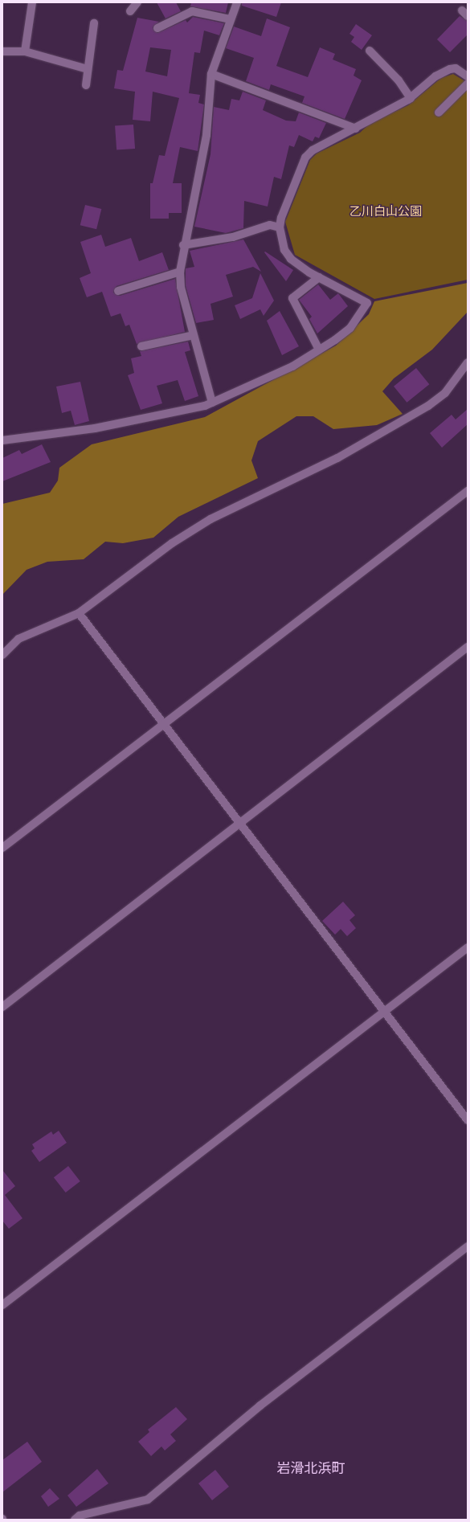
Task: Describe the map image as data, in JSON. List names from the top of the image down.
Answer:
{
  "districts": ["岩滑北浜町"],
  "parks": ["乙川白山公園"]
}
